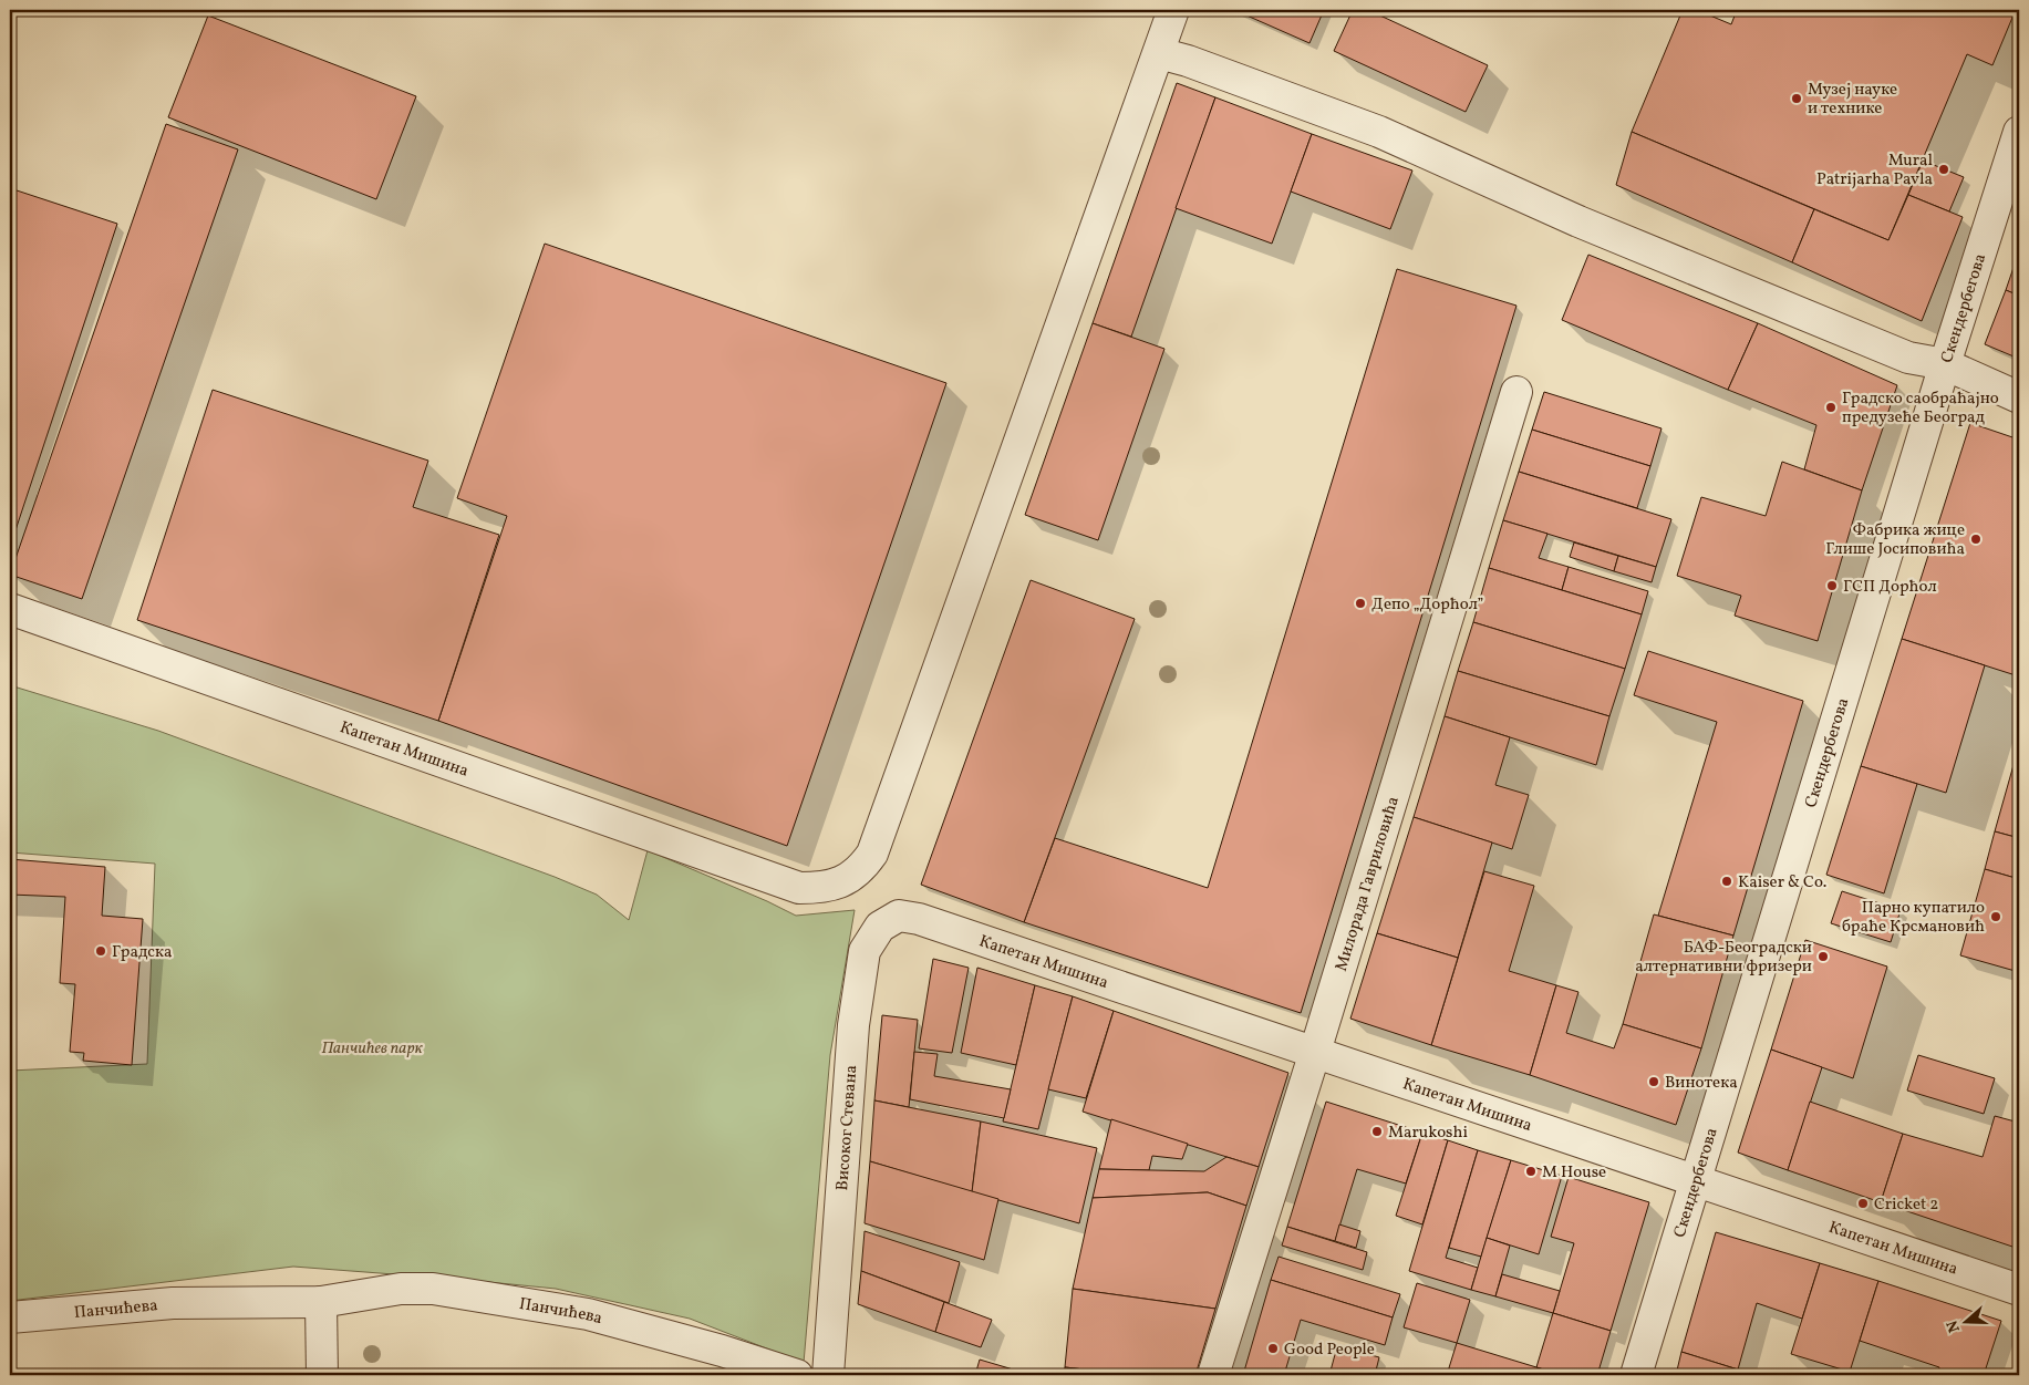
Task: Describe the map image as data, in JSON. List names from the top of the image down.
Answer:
{
  "streets": {
    "street": [
      "Скендербегова",
      "Капетан Мишина",
      "Милорада Гавриловића",
      "Високог Стевана",
      "Панчићева"
    ]
  },
  "crossings": [
    ["Скендербегова", "Капетан Мишина"],
    ["Капетан Мишина", "Милорада Гавриловића"],
    ["Капетан Мишина", "Високог Стевана"]
  ],
  "parks": ["Панчићев парк"],
  "places": [
    "Музеј науке и технике",
    "Mural Patrijarha Pavla",
    "Градско саобраћајно предузеће Београд",
    "Фабрика жице Глише Јосиповића",
    "ГСП Дорћол",
    "Депо „Дорћол”",
    "Kaiser & Co.",
    "Парно купатило браће Крсмановић",
    "Градска",
    "БАФ-Београдски алтернативни фризери",
    "Винотека",
    "Marukoshi",
    "M House",
    "Cricket 2",
    "Good People"
  ],
  "north": "left"
}
